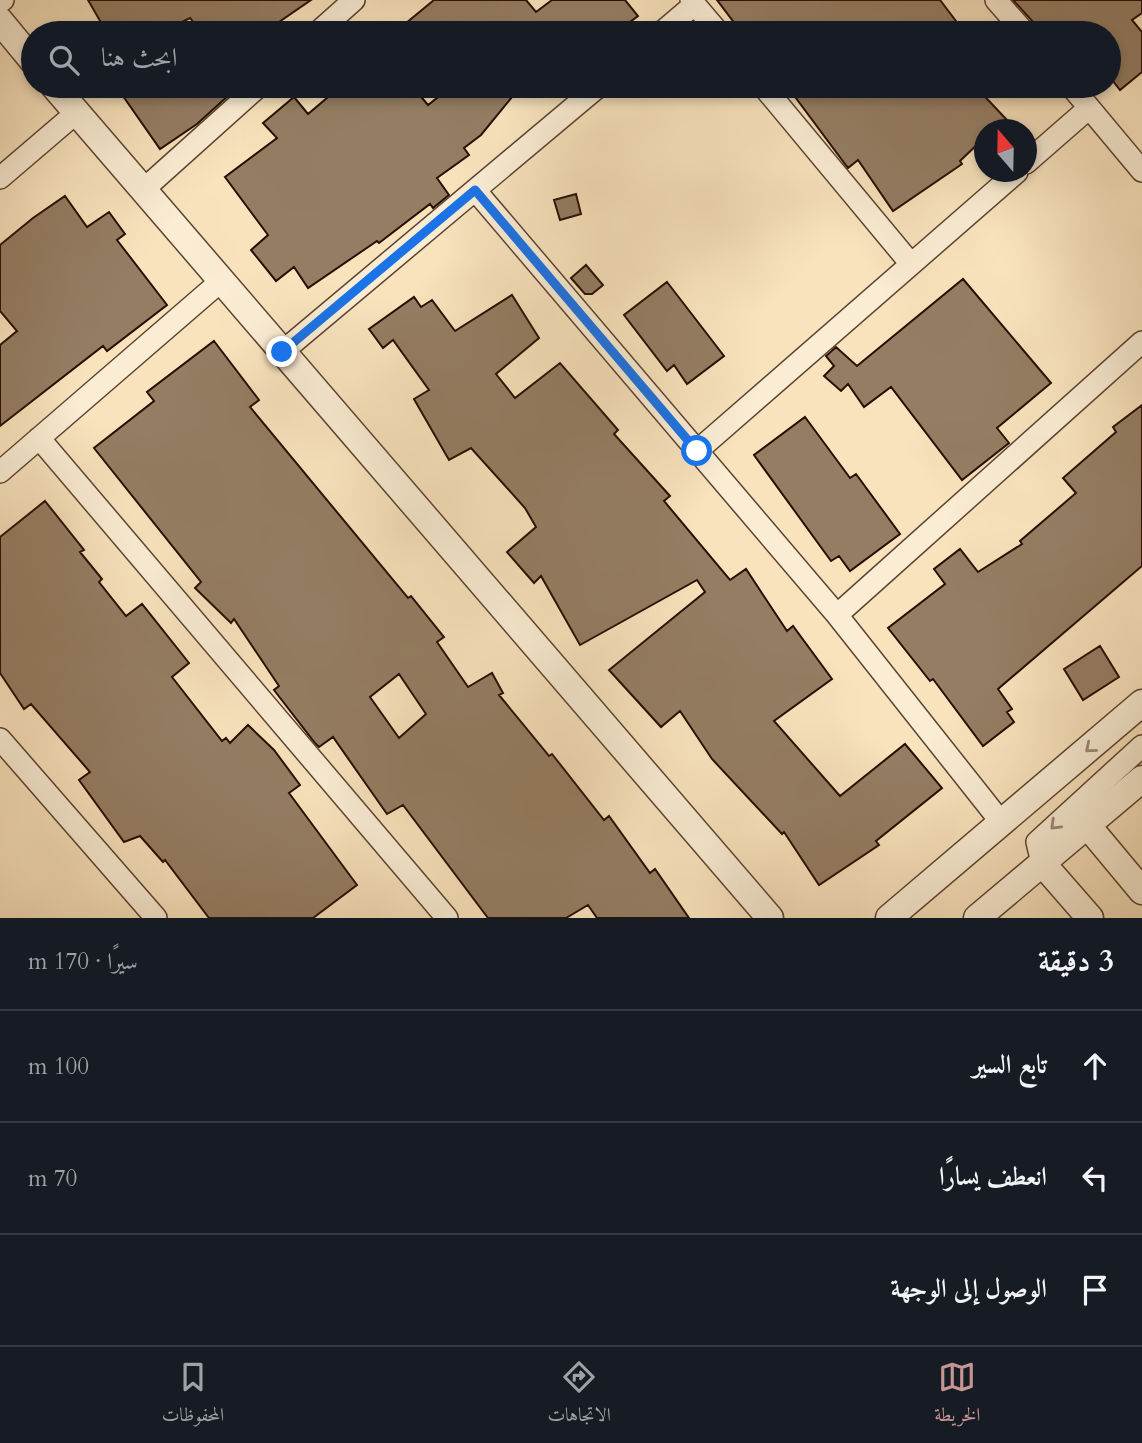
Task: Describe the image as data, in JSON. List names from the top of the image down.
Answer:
{
  "north": "top",
  "page": {
    "search": "ابحث هنا",
    "heading": ["3 دقيقة", "سيرًا · 170 m"],
    "list": [
      ["تابع السير", "100 m"],
      ["انعطف يسارًا", "70 m"],
      "الوصول إلى الوجهة"
    ],
    "nav": ["الخريطة", "الاتجاهات", "المحفوظات"]
  }
}
